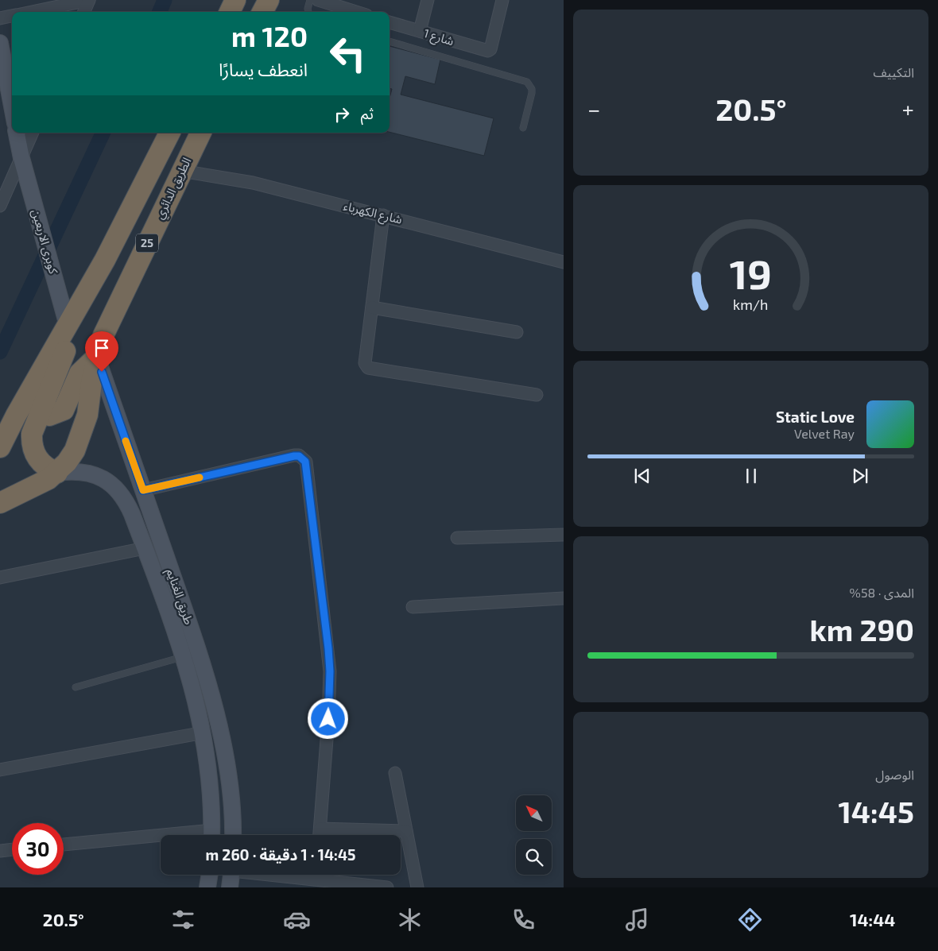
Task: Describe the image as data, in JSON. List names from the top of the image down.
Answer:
{
  "streets": {
    "highway": ["الطريق الدائري", "25"],
    "main road": ["كوبرى الاربعين", "طريق الغنايم"],
    "street": ["شارع 1", "شارع الكهرباء"]
  },
  "crossings": [
    ["الطريق الدائري", "شارع الكهرباء"],
    ["الطريق الدائري", "طريق الغنايم"],
    ["كوبرى الاربعين", "25"]
  ],
  "north": "top left",
  "page": {
    "tile": [
      "التكييف",
      ["المدى · 58%", "290 km"],
      ["الوصول", "14:45"]
    ],
    "turn": ["120 m", "انعطف يسارًا"],
    "heat": ["−", "20.5°", "+"],
    "then": "ثم",
    "song": ["Static Love", "Velvet Ray"],
    "limit": "30",
    "trip": "14:45 · 1 دقيقة · 260 m",
    "tabs": ["14:44", "20.5°"],
    "gauge": ["19", "km/h"]
  }
}
